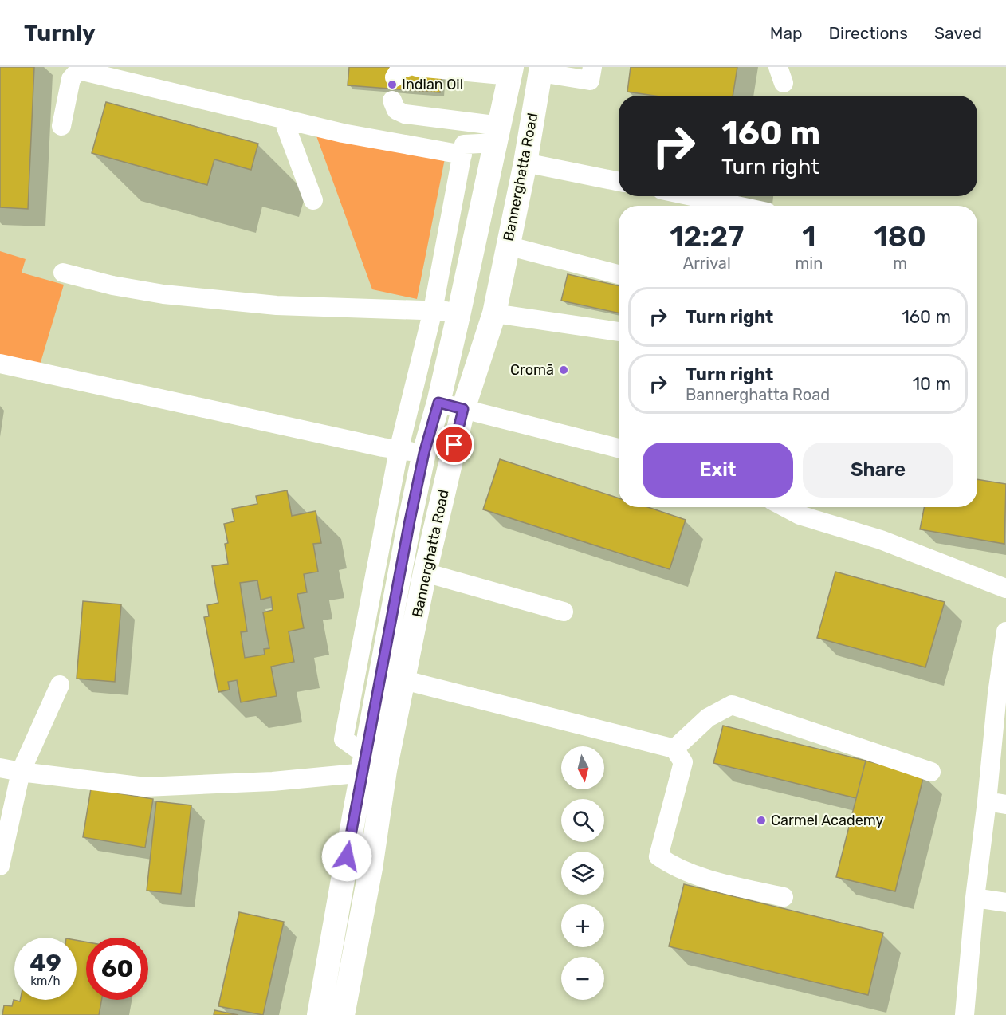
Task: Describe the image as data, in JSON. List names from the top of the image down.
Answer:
{
  "streets": {
    "main road": ["Bannerghatta Road"]
  },
  "places": ["Indian Oil", "Cromā", "Carmel Academy"],
  "north": "bottom",
  "page": {
    "header": "Turnly",
    "nav": ["Map", "Directions", "Saved"],
    "turn": ["160 m", "Turn right"],
    "eta": [
      "12:27",
      "Arrival",
      "1",
      "min",
      "180",
      "m"
    ],
    "list": [
      {
        "name": "Turn right",
        "value": "160 m"
      },
      {
        "name": "Turn right",
        "note": "Bannerghatta Road",
        "value": "10 m"
      }
    ],
    "buttons": ["Exit", "Share"],
    "map_buttons": ["+", "−"],
    "speed": "49 km/h",
    "limit": "60"
  }
}
